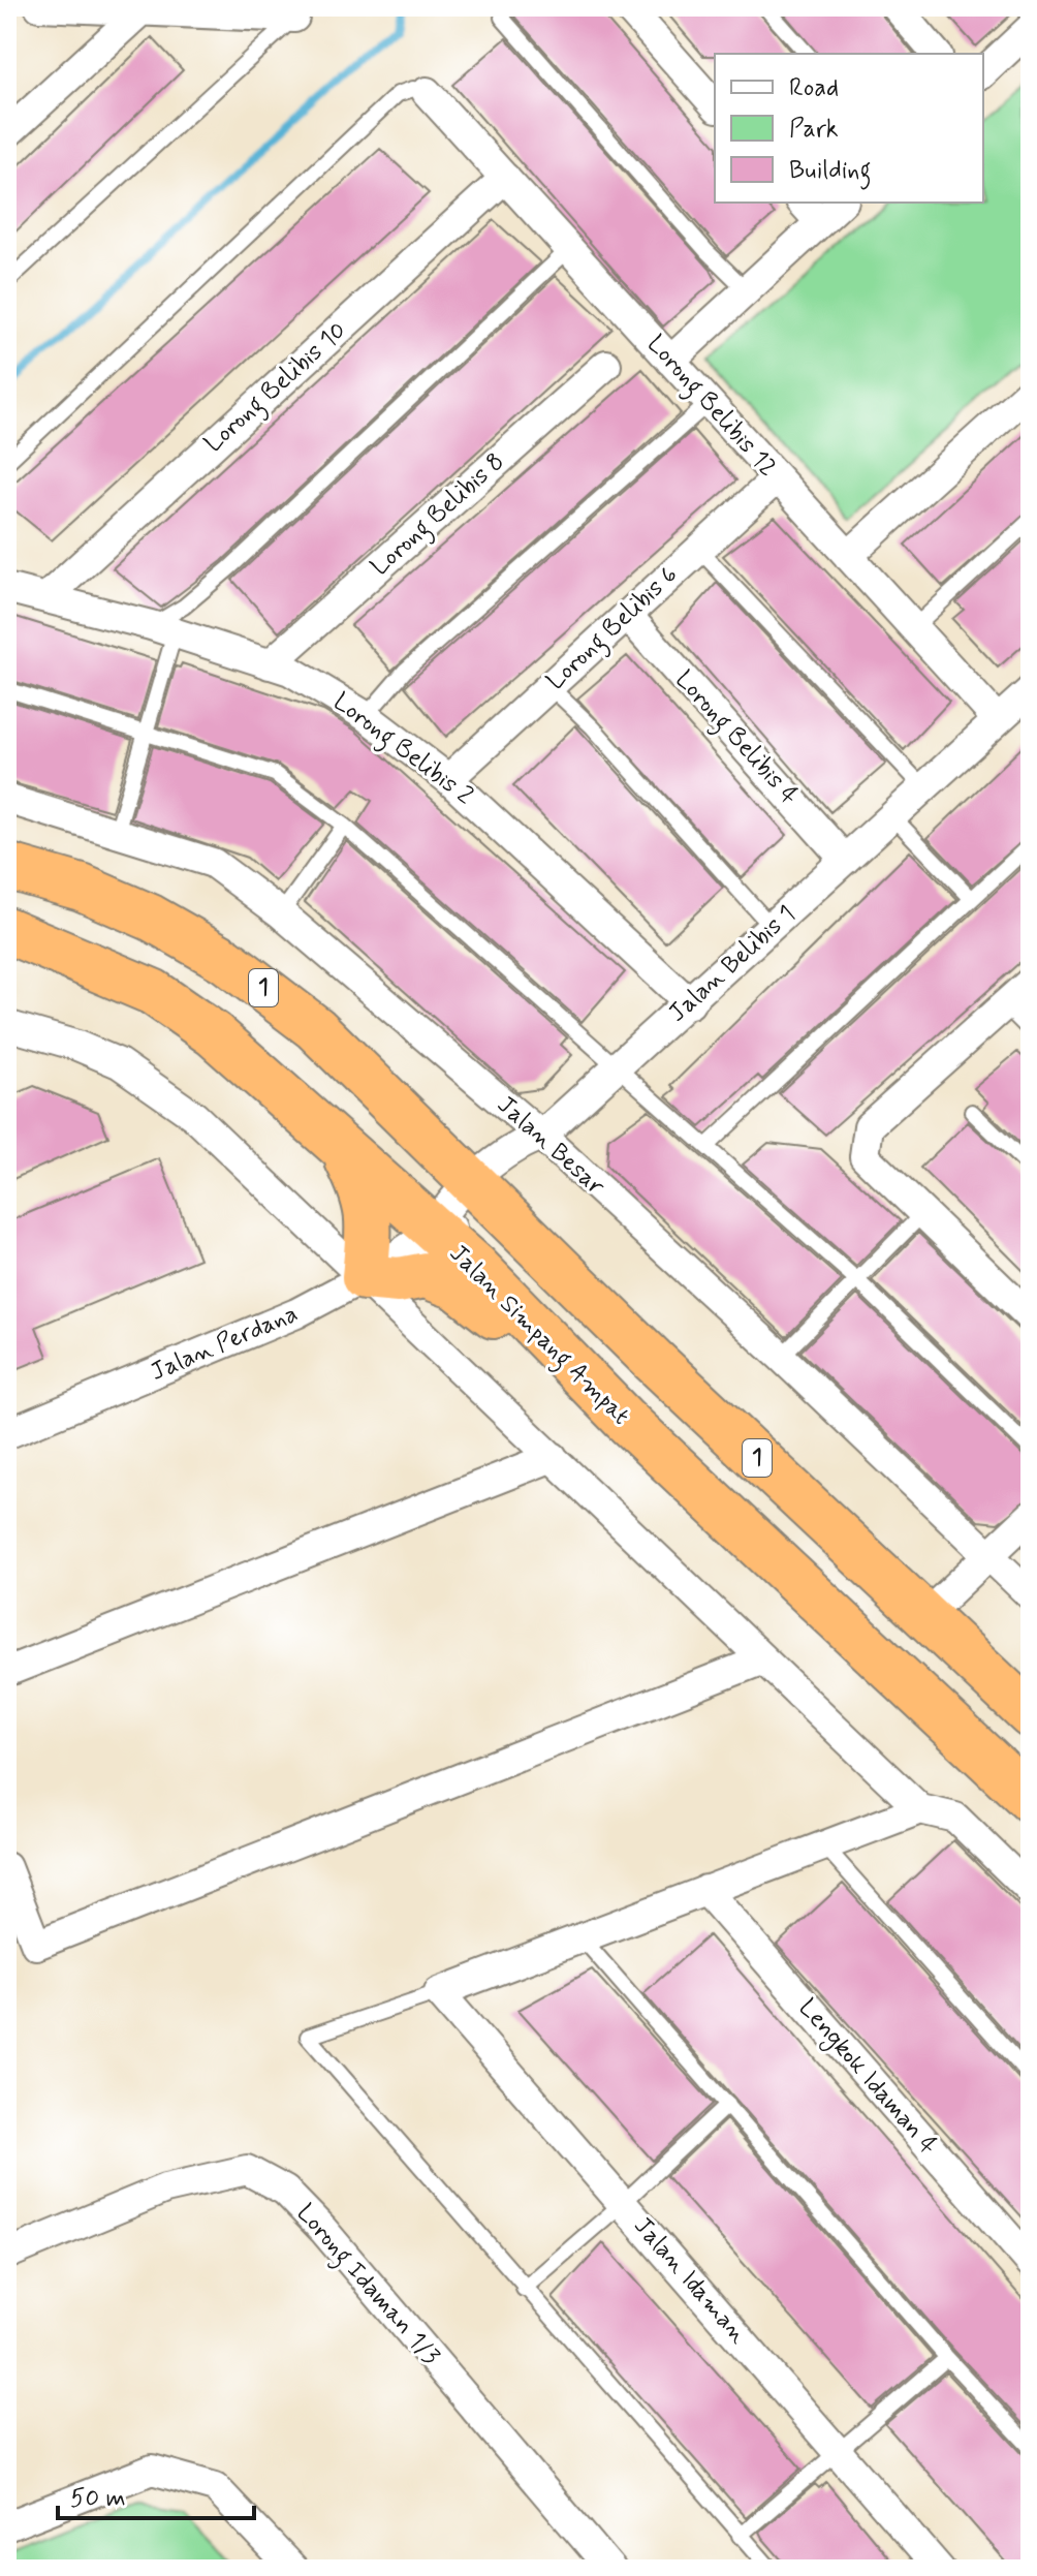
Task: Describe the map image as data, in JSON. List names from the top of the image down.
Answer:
{
  "streets": {
    "highway": ["1", "Jalan Simpang Ampat"],
    "street": [
      "Lorong Belibis 10",
      "Lorong Belibis 12",
      "Lorong Belibis 8",
      "Lorong Belibis 6",
      "Lorong Belibis 4",
      "Lorong Belibis 2",
      "Jalan Belibis 1",
      "Jalan Besar",
      "Jalan Perdana",
      "Lengkok Idaman 4",
      "Jalan Idaman",
      "Lorong Idaman 1/3"
    ]
  },
  "crossings": [
    ["Lorong Belibis 10", "Lorong Belibis 12"],
    ["Lorong Belibis 10", "Lorong Belibis 2"],
    ["Lorong Belibis 12", "Lorong Belibis 6"],
    ["Lorong Belibis 12", "Jalan Belibis 1"],
    ["Lorong Belibis 8", "Lorong Belibis 2"],
    ["Lorong Belibis 6", "Lorong Belibis 4"],
    ["Lorong Belibis 6", "Lorong Belibis 2"],
    ["Lorong Belibis 4", "Jalan Belibis 1"],
    ["Lorong Belibis 2", "Jalan Belibis 1"],
    ["Jalan Belibis 1", "1"],
    ["Jalan Belibis 1", "Jalan Besar"],
    ["Jalan Belibis 1", "Jalan Simpang Ampat"],
    ["Jalan Belibis 1", "Jalan Perdana"],
    ["Jalan Simpang Ampat", "Jalan Perdana"]
  ],
  "legend": ["Road", "Park", "Building"],
  "scale_bar": "50 m"
}
